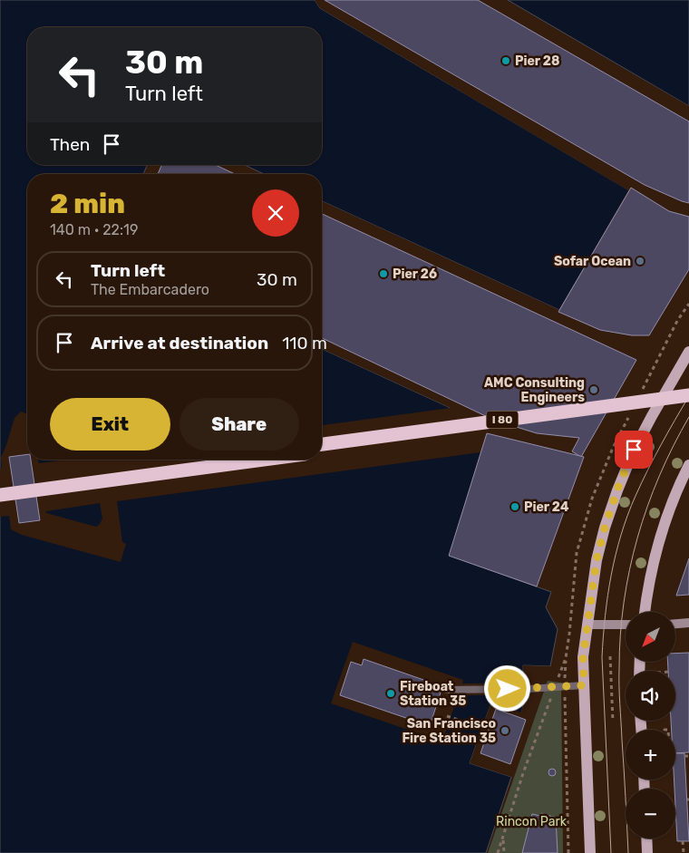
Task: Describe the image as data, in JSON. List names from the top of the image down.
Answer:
{
  "streets": {
    "highway": ["I 80"]
  },
  "parks": ["Rincon Park"],
  "places": [
    "Pier 28",
    "Sofar Ocean",
    "Pier 26",
    "AMC Consulting Engineers",
    "Pier 24",
    "Fireboat Station 35",
    "San Francisco Fire Station 35"
  ],
  "north": "bottom left",
  "page": {
    "turn": ["30 m", "Turn left"],
    "then": "Then",
    "heading": ["2 min", "140 m · 22:19"],
    "list": [
      {
        "name": "Turn left",
        "note": "The Embarcadero",
        "value": "30 m"
      },
      {
        "name": "Arrive at destination",
        "value": "110 m"
      }
    ],
    "buttons": ["Exit", "Share"],
    "map_buttons": ["+", "−"]
  }
}
